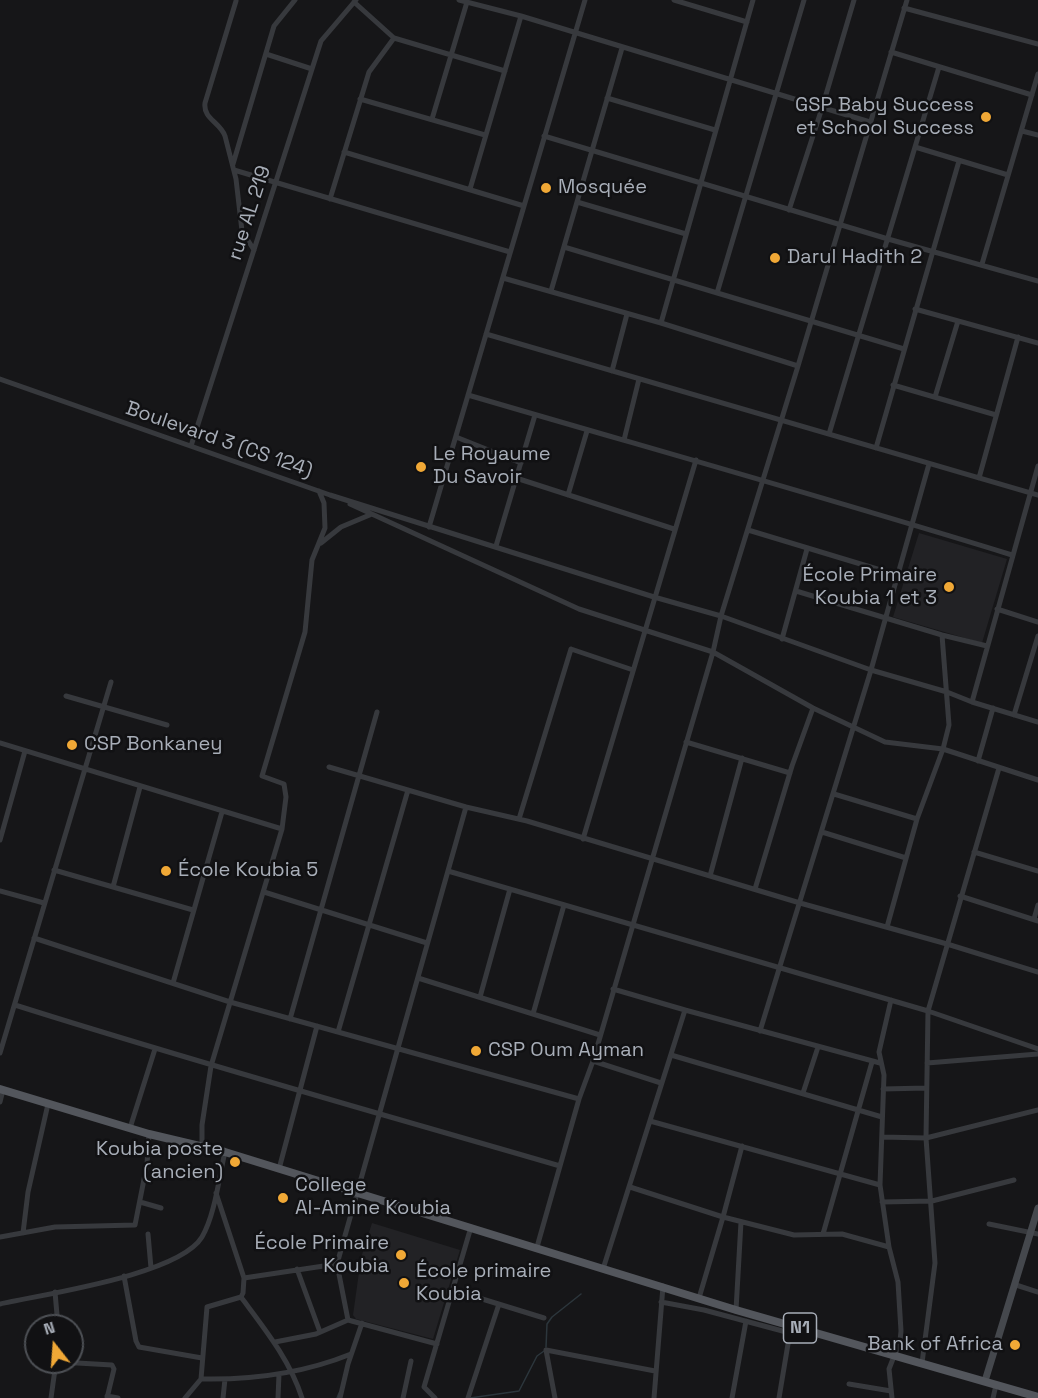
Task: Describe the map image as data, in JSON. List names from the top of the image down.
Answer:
{
  "streets": {
    "main road": ["N1"],
    "street": ["rue AL 219", "Boulevard 3 (CS 124)"]
  },
  "crossings": [
    ["rue AL 219", "Boulevard 3 (CS 124)"]
  ],
  "places": [
    "GSP Baby Success et School Success",
    "Mosquée",
    "Darul Hadith 2",
    "Le Royaume Du Savoir",
    "École Primaire Koubia 1 et 3",
    "CSP Bonkaney",
    "École Koubia 5",
    "CSP Oum Ayman",
    "Koubia poste (ancien)",
    "College Al-Amine Koubia",
    "École Primaire Koubia",
    "École primaire Koubia",
    "Bank of Africa"
  ],
  "north": "top"
}
